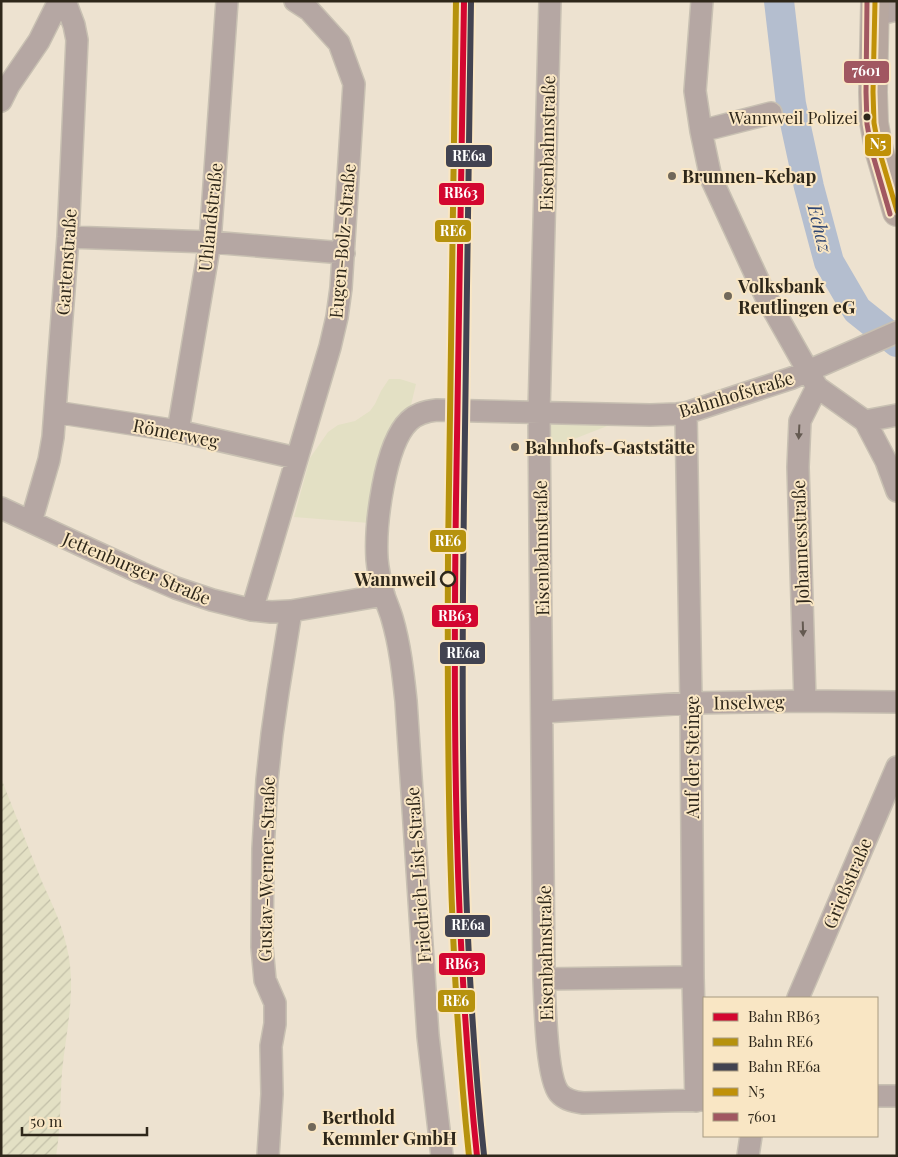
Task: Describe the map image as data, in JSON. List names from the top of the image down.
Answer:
{
  "streets": {
    "street": [
      "Eisenbahnstraße",
      "Uhlandstraße",
      "Eugen-Bolz-Straße",
      "Gartenstraße",
      "Bahnhofstraße",
      "Römerweg",
      "Johannesstraße",
      "Jettenburger Straße",
      "Inselweg",
      "Auf der Steinge",
      "Gustav-Werner-Straße",
      "Friedrich-List-Straße",
      "Grießstraße"
    ]
  },
  "crossings": [
    ["Eisenbahnstraße", "Bahnhofstraße"],
    ["Eisenbahnstraße", "Inselweg"],
    ["Eisenbahnstraße", "Auf der Steinge"],
    ["Uhlandstraße", "Römerweg"],
    ["Eugen-Bolz-Straße", "Römerweg"],
    ["Eugen-Bolz-Straße", "Jettenburger Straße"],
    ["Gartenstraße", "Römerweg"],
    ["Gartenstraße", "Jettenburger Straße"],
    ["Bahnhofstraße", "Johannesstraße"],
    ["Bahnhofstraße", "Jettenburger Straße"],
    ["Bahnhofstraße", "Auf der Steinge"],
    ["Bahnhofstraße", "Friedrich-List-Straße"],
    ["Johannesstraße", "Inselweg"],
    ["Jettenburger Straße", "Gustav-Werner-Straße"],
    ["Jettenburger Straße", "Friedrich-List-Straße"],
    ["Inselweg", "Auf der Steinge"]
  ],
  "one_way": ["Johannesstraße"],
  "water": ["Echaz"],
  "places": [
    "Wannweil Polizei",
    "Brunnen-Kebap",
    "Volksbank Reutlingen eG",
    "Bahnhofs-Gaststätte",
    "Wannweil",
    "Berthold Kemmler GmbH"
  ],
  "lines": [
    "rail line RB63",
    "rail line RE6",
    "rail line RE6a",
    "transit line N5",
    "transit line 7601"
  ],
  "legend": [
    "Bahn RB63",
    "Bahn RE6",
    "Bahn RE6a",
    "N5",
    "7601"
  ],
  "scale_bar": "50 m"
}
